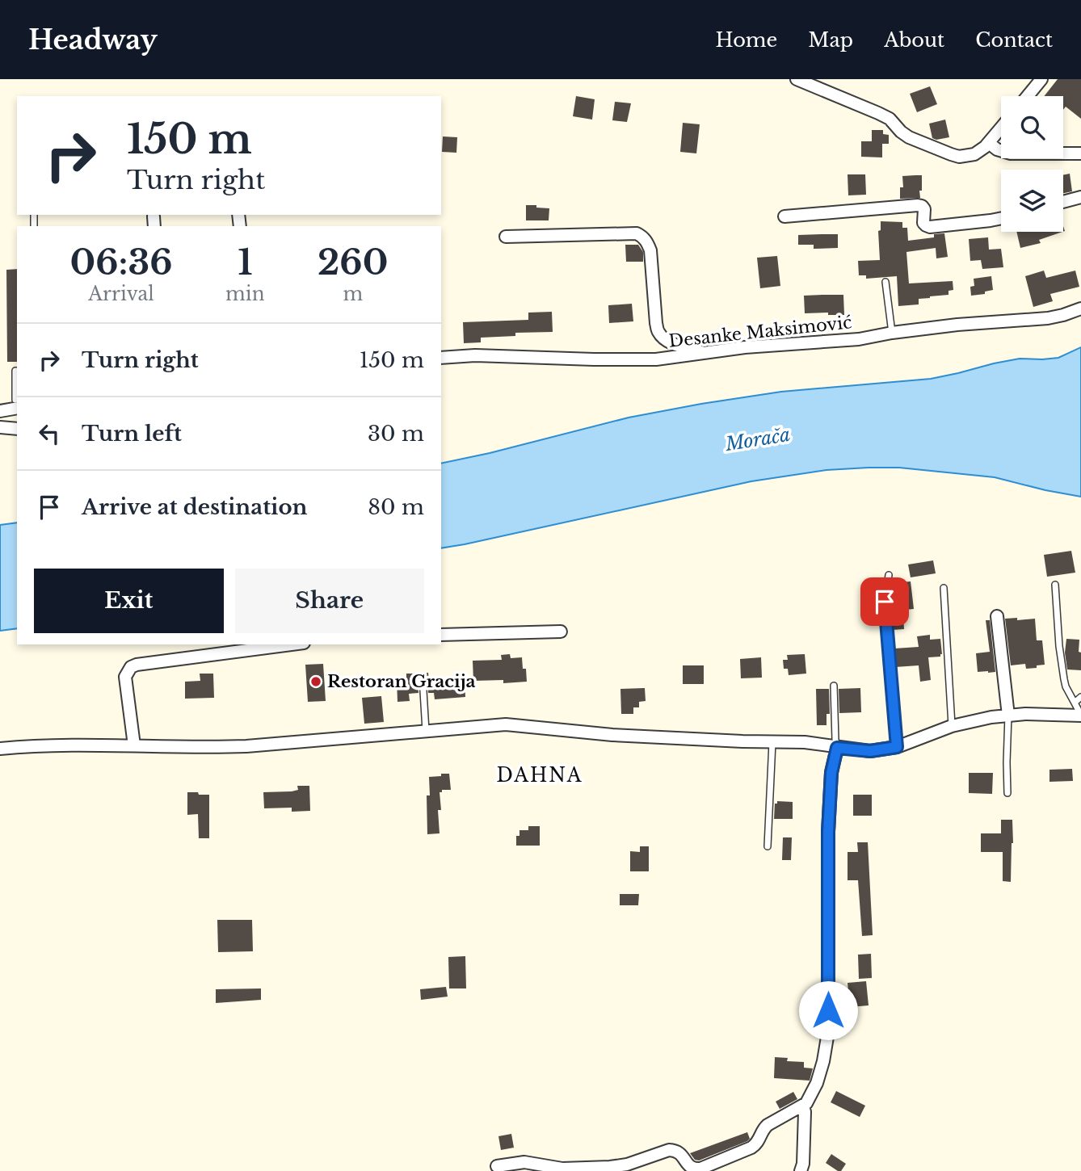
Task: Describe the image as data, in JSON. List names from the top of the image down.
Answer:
{
  "streets": {
    "street": ["Desanke Maksimović"]
  },
  "districts": ["DAHNA"],
  "water": ["Morača"],
  "places": ["Restoran Gracija"],
  "page": {
    "header": "Headway",
    "nav": [
      "Home",
      "Map",
      "About",
      "Contact"
    ],
    "turn": ["150 m", "Turn right"],
    "eta": [
      "06:36",
      "Arrival",
      "1",
      "min",
      "260",
      "m"
    ],
    "list": [
      {
        "name": "Turn right",
        "value": "150 m"
      },
      {
        "name": "Turn left",
        "value": "30 m"
      },
      {
        "name": "Arrive at destination",
        "value": "80 m"
      }
    ],
    "buttons": ["Exit", "Share"]
  }
}
